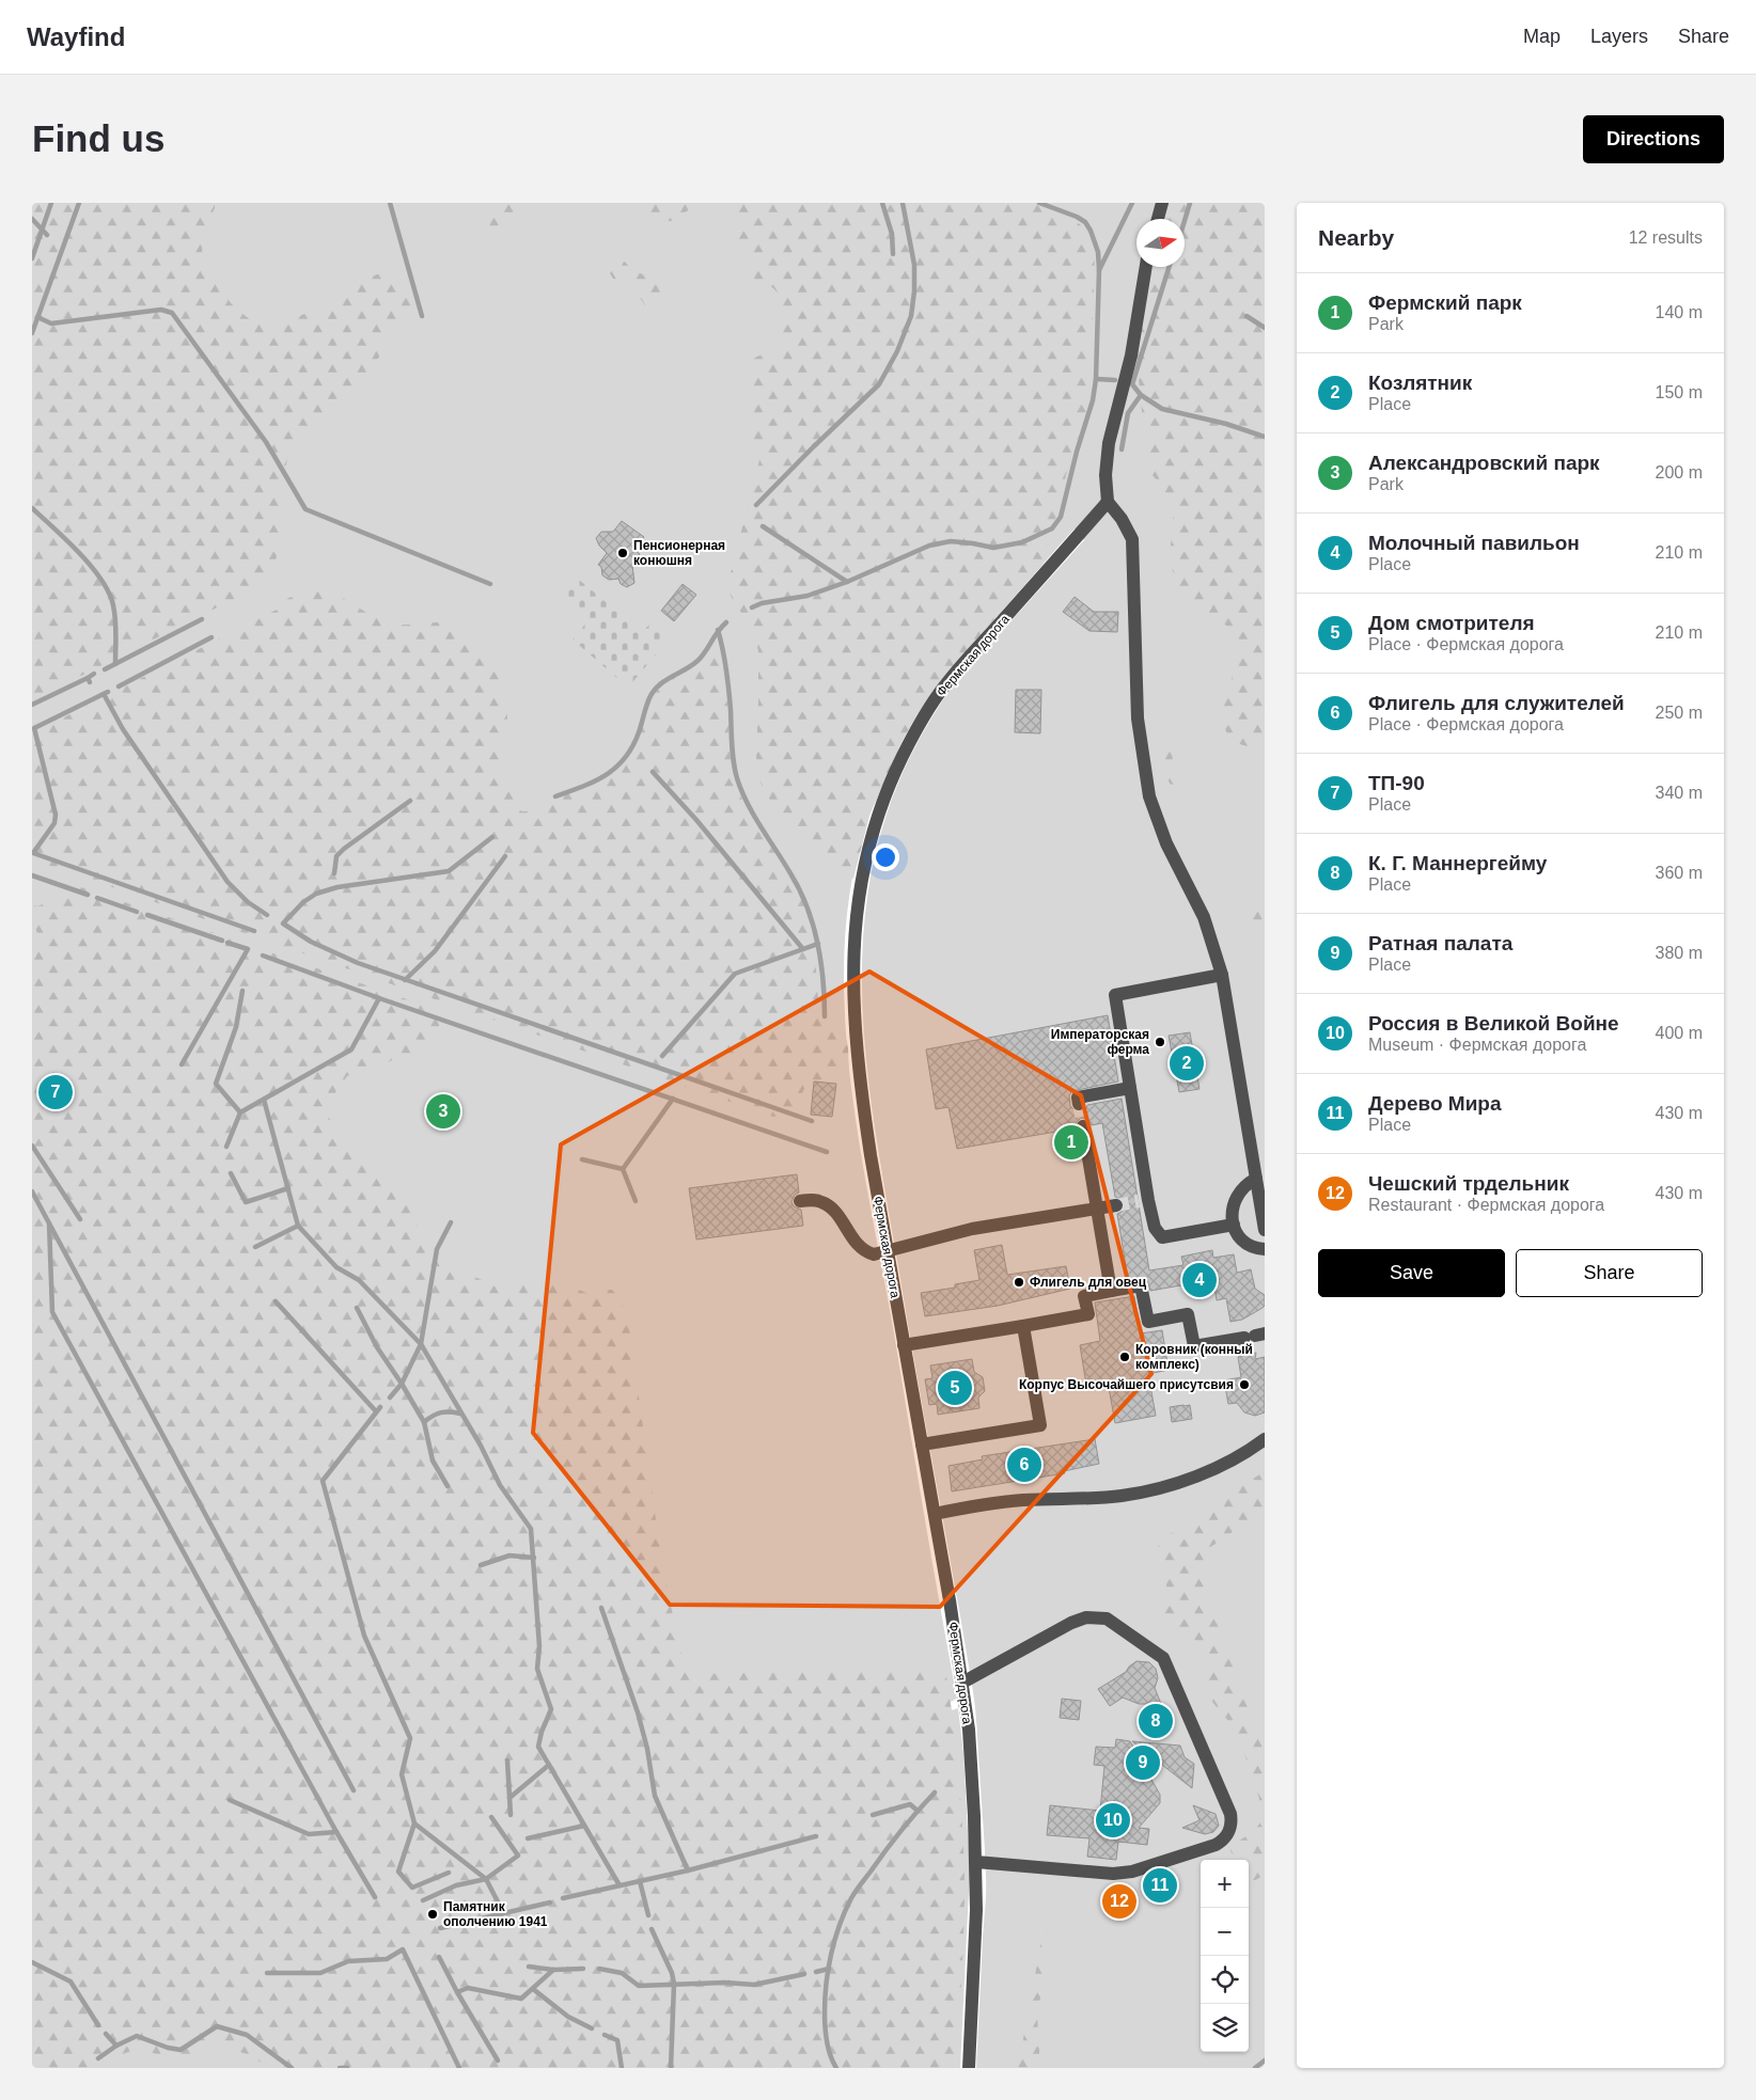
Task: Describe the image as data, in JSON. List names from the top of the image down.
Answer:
{
  "streets": {
    "street": ["Фермская дорога"]
  },
  "places": [
    "Пенсионерная конюшня",
    "Императорская ферма",
    "Флигель для овец",
    "Коровник (конный комплекс)",
    "Корпус Высочайшего присутсвия",
    "Памятник ополчению 1941"
  ],
  "north": "right",
  "page": {
    "header": "Wayfind",
    "nav": ["Map", "Layers", "Share"],
    "buttons": [
      "Directions",
      ["Save", "Share"]
    ],
    "title": "Find us",
    "heading": ["Nearby", "12 results"],
    "list": [
      {
        "mark": "1",
        "name": "Фермский парк",
        "note": "Park",
        "value": "140 m"
      },
      {
        "mark": "2",
        "name": "Козлятник",
        "note": "Place",
        "value": "150 m"
      },
      {
        "mark": "3",
        "name": "Александровский парк",
        "note": "Park",
        "value": "200 m"
      },
      {
        "mark": "4",
        "name": "Молочный павильон",
        "note": "Place",
        "value": "210 m"
      },
      {
        "mark": "5",
        "name": "Дом смотрителя",
        "note": "Place · Фермская дорога",
        "value": "210 m"
      },
      {
        "mark": "6",
        "name": "Флигель для служителей",
        "note": "Place · Фермская дорога",
        "value": "250 m"
      },
      {
        "mark": "7",
        "name": "ТП-90",
        "note": "Place",
        "value": "340 m"
      },
      {
        "mark": "8",
        "name": "К. Г. Маннергейму",
        "note": "Place",
        "value": "360 m"
      },
      {
        "mark": "9",
        "name": "Ратная палата",
        "note": "Place",
        "value": "380 m"
      },
      {
        "mark": "10",
        "name": "Россия в Великой Войне",
        "note": "Museum · Фермская дорога",
        "value": "400 m"
      },
      {
        "mark": "11",
        "name": "Дерево Мира",
        "note": "Place",
        "value": "430 m"
      },
      {
        "mark": "12",
        "name": "Чешский трдельник",
        "note": "Restaurant · Фермская дорога",
        "value": "430 m"
      }
    ],
    "pins": [
      "2",
      "7",
      "3",
      "1",
      "4",
      "5",
      "6",
      "8",
      "9",
      "10",
      "11",
      "12"
    ],
    "map_buttons": ["+", "−"]
  }
}
